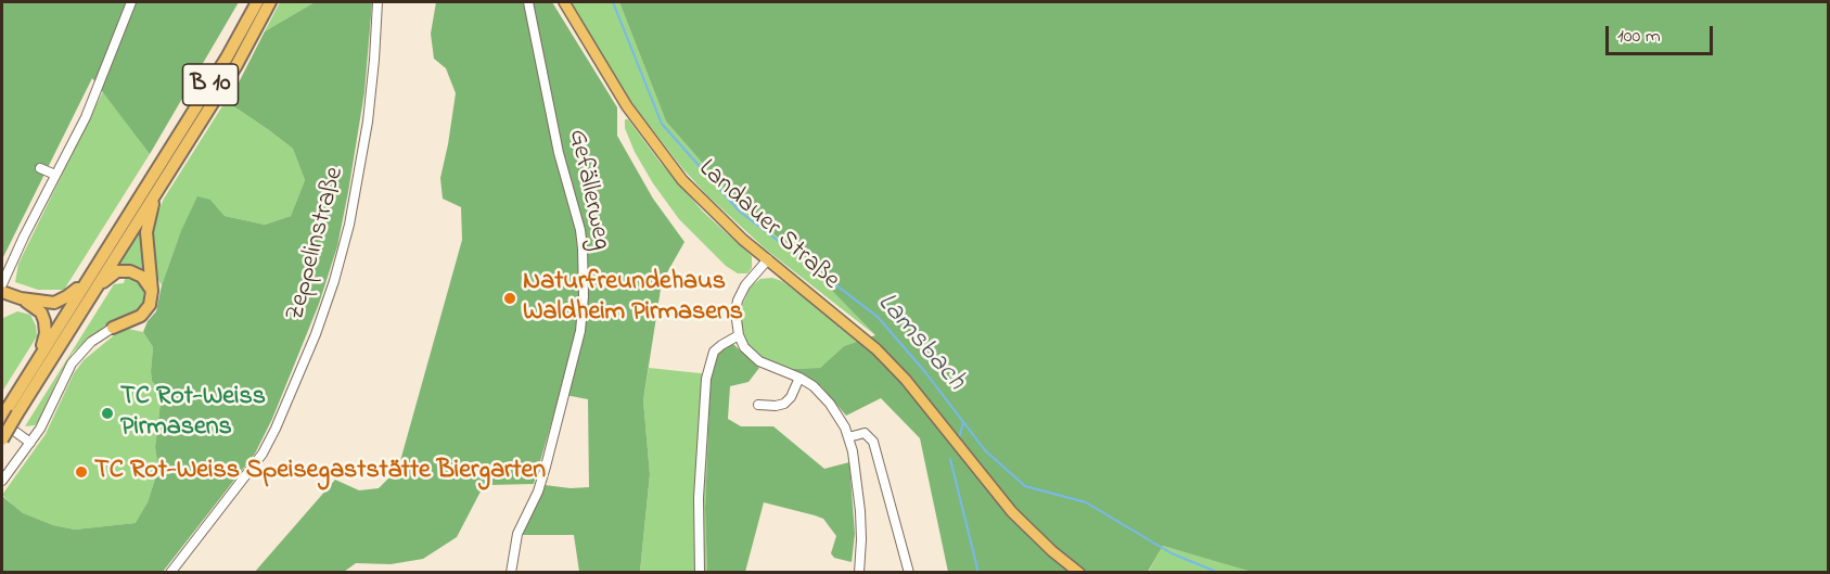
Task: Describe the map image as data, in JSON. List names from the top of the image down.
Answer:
{
  "streets": {
    "highway": ["B 10"],
    "main road": ["Landauer Straße"],
    "street": ["Gefällerweg", "Zeppelinstraße"]
  },
  "water": ["Lamsbach"],
  "places": ["Naturfreundehaus Waldheim Pirmasens", "TC Rot-Weiss Pirmasens", "TC Rot-Weiss Speisegaststätte Biergarten"],
  "scale_bar": "100 m"
}
